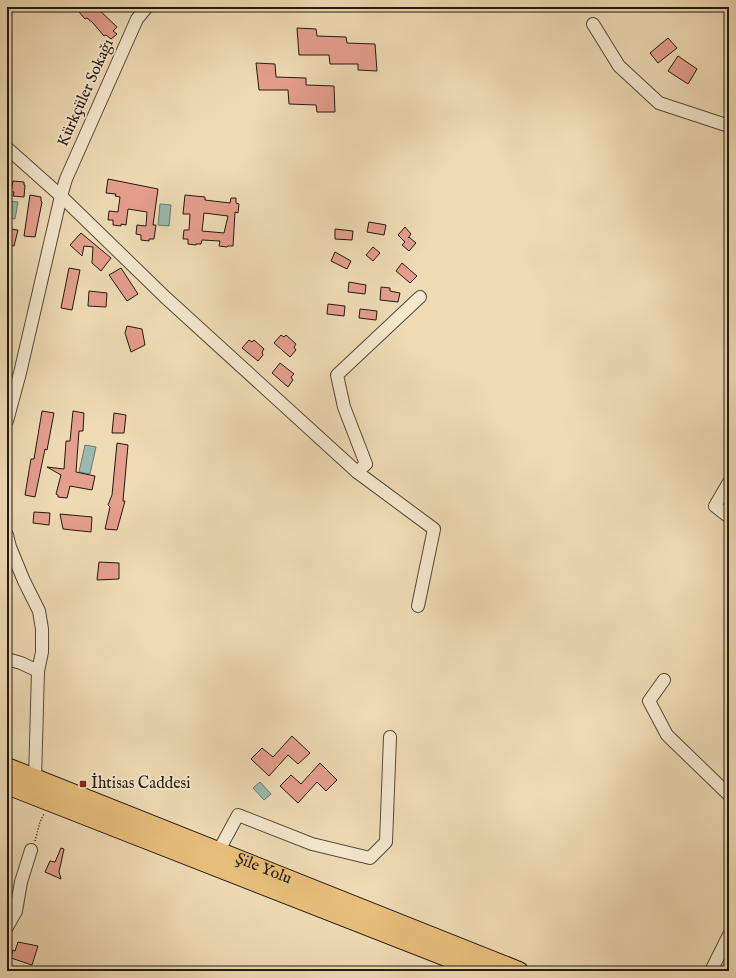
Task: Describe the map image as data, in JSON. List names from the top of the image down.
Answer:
{
  "streets": {
    "highway": ["Şile Yolu"],
    "street": ["Kürkçüler Sokağı"]
  },
  "places": {
    "transit": ["İhtisas Caddesi"]
  }
}
